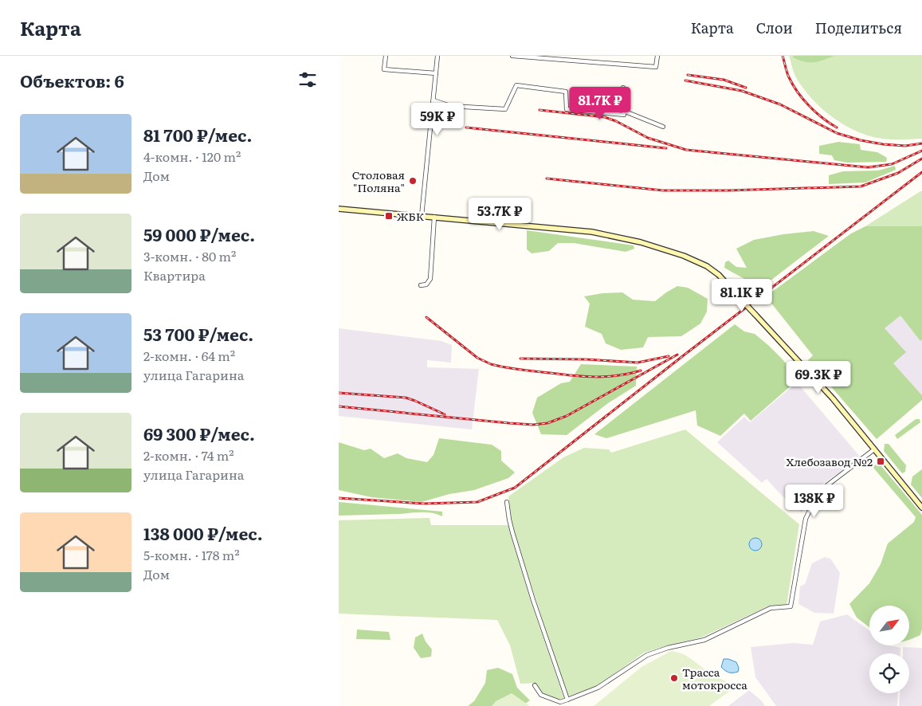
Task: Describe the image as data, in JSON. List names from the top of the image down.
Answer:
{
  "places": {
    "other": ["Столовая \"Поляна\"", "Трасса мотокросса"],
    "transit": ["ЖБК", "Хлебозавод №2"]
  },
  "north": "top right",
  "page": {
    "header": "Карта",
    "nav": ["Карта", "Слои", "Поделиться"],
    "heading": "Объектов: 6",
    "price": [
      "81.7K ₽",
      "59K ₽",
      "53.7K ₽",
      "81.1K ₽",
      "69.3K ₽",
      "138K ₽"
    ],
    "list": [
      {
        "name": "81 700 ₽/мес.",
        "note": "4-комн. · 120 m² · Дом"
      },
      {
        "name": "59 000 ₽/мес.",
        "note": "3-комн. · 80 m² · Квартира"
      },
      {
        "name": "53 700 ₽/мес.",
        "note": "2-комн. · 64 m² · улица Гагарина"
      },
      {
        "name": "69 300 ₽/мес.",
        "note": "2-комн. · 74 m² · улица Гагарина"
      },
      {
        "name": "138 000 ₽/мес.",
        "note": "5-комн. · 178 m² · Дом"
      }
    ]
  }
}
